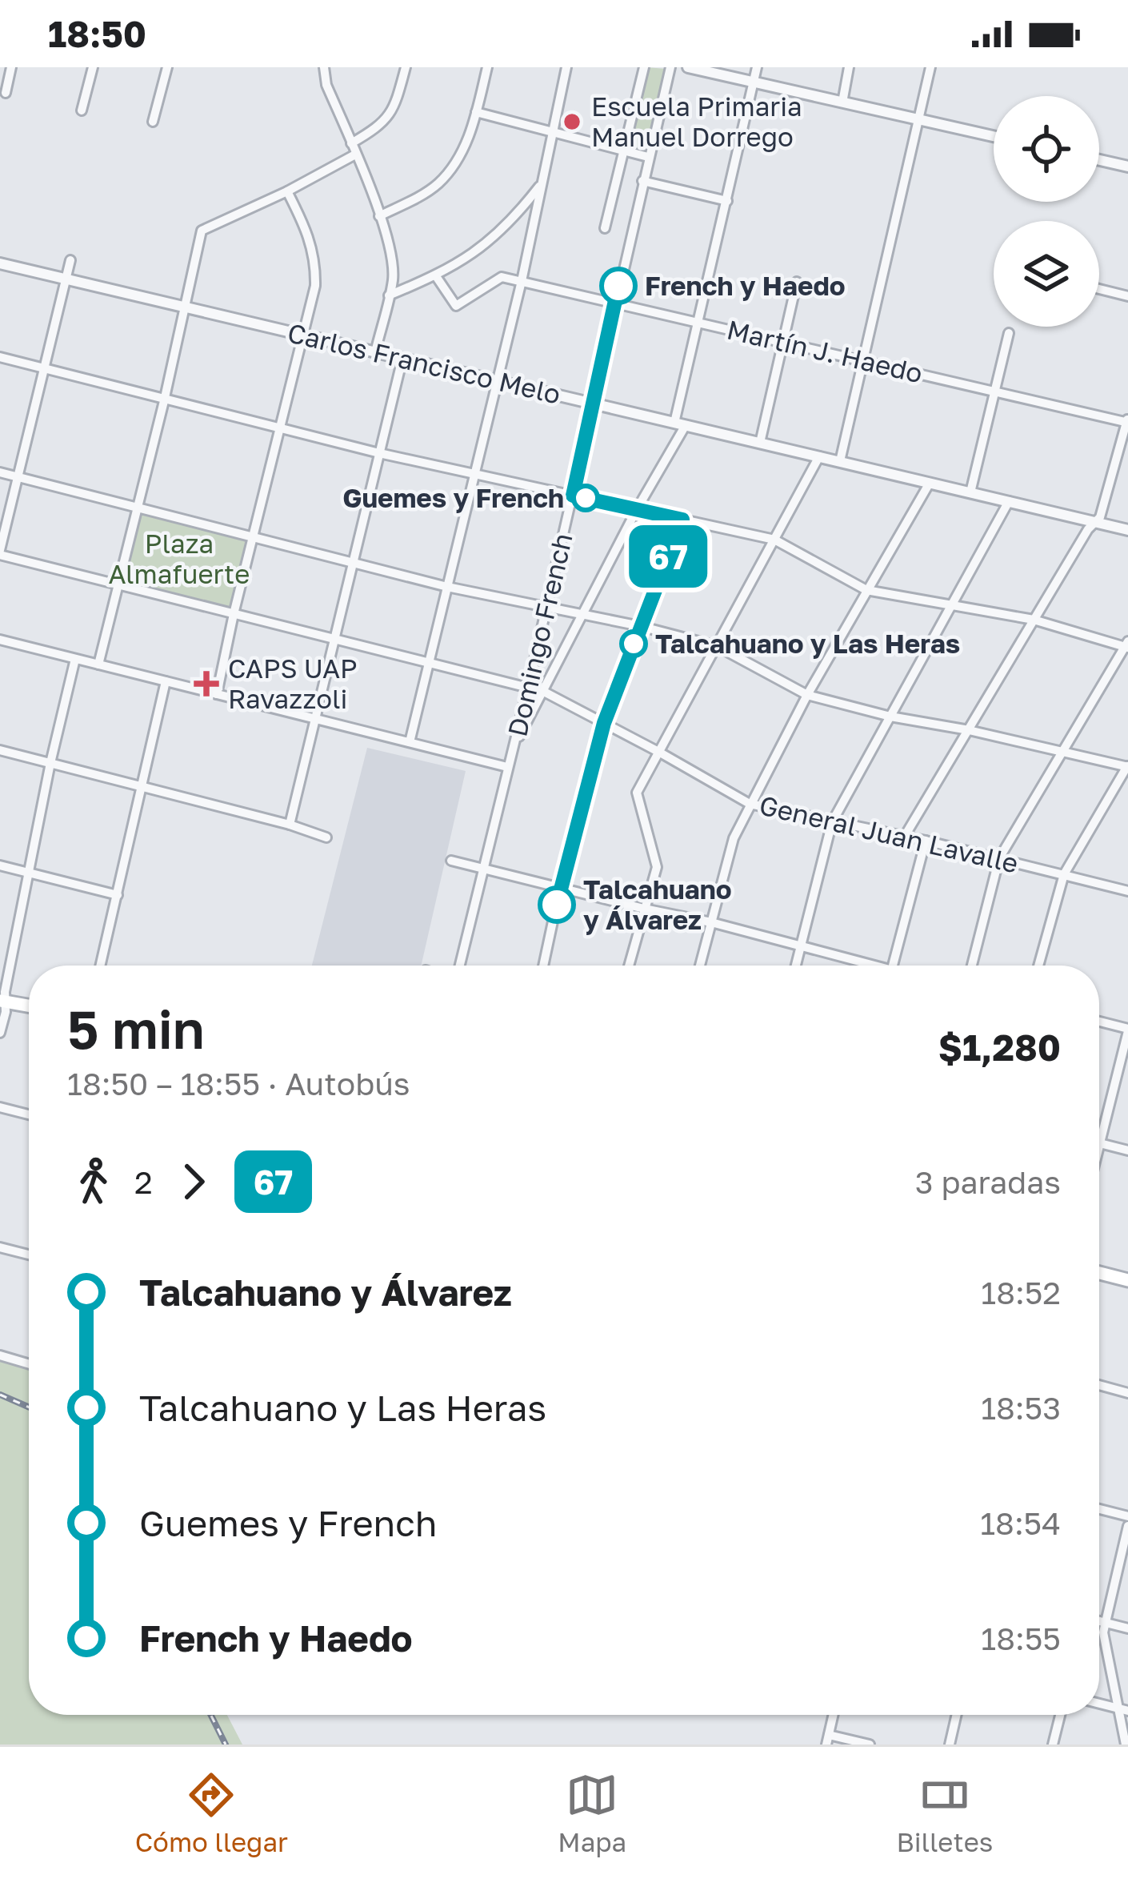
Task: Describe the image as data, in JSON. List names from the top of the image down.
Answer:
{
  "streets": {
    "street": [
      "Martín J. Haedo",
      "Carlos Francisco Melo",
      "Domingo French",
      "General Juan Lavalle"
    ]
  },
  "crossings": [
    ["Martín J. Haedo", "Domingo French"],
    ["Carlos Francisco Melo", "Domingo French"],
    ["Domingo French", "General Juan Lavalle"]
  ],
  "parks": ["Plaza Almafuerte"],
  "places": {
    "other": [
      "Escuela Primaria Manuel Dorrego",
      "French y Haedo",
      "Guemes y French",
      "Talcahuano y Las Heras",
      "Talcahuano y Álvarez"
    ],
    "health": ["CAPS UAP Ravazzoli"]
  },
  "lines": ["bus line 67"],
  "page": {
    "status": "18:50",
    "on_map": "67",
    "heading": ["5 min", "18:50 – 18:55 · Autobús", "$1,280"],
    "legs": ["2", "67", "3 paradas"],
    "list": [
      {
        "name": "Talcahuano y Álvarez",
        "value": "18:52"
      },
      {
        "name": "Talcahuano y Las Heras",
        "value": "18:53"
      },
      {
        "name": "Guemes y French",
        "value": "18:54"
      },
      {
        "name": "French y Haedo",
        "value": "18:55"
      }
    ],
    "tabs": ["Cómo llegar", "Mapa", "Billetes"]
  }
}
